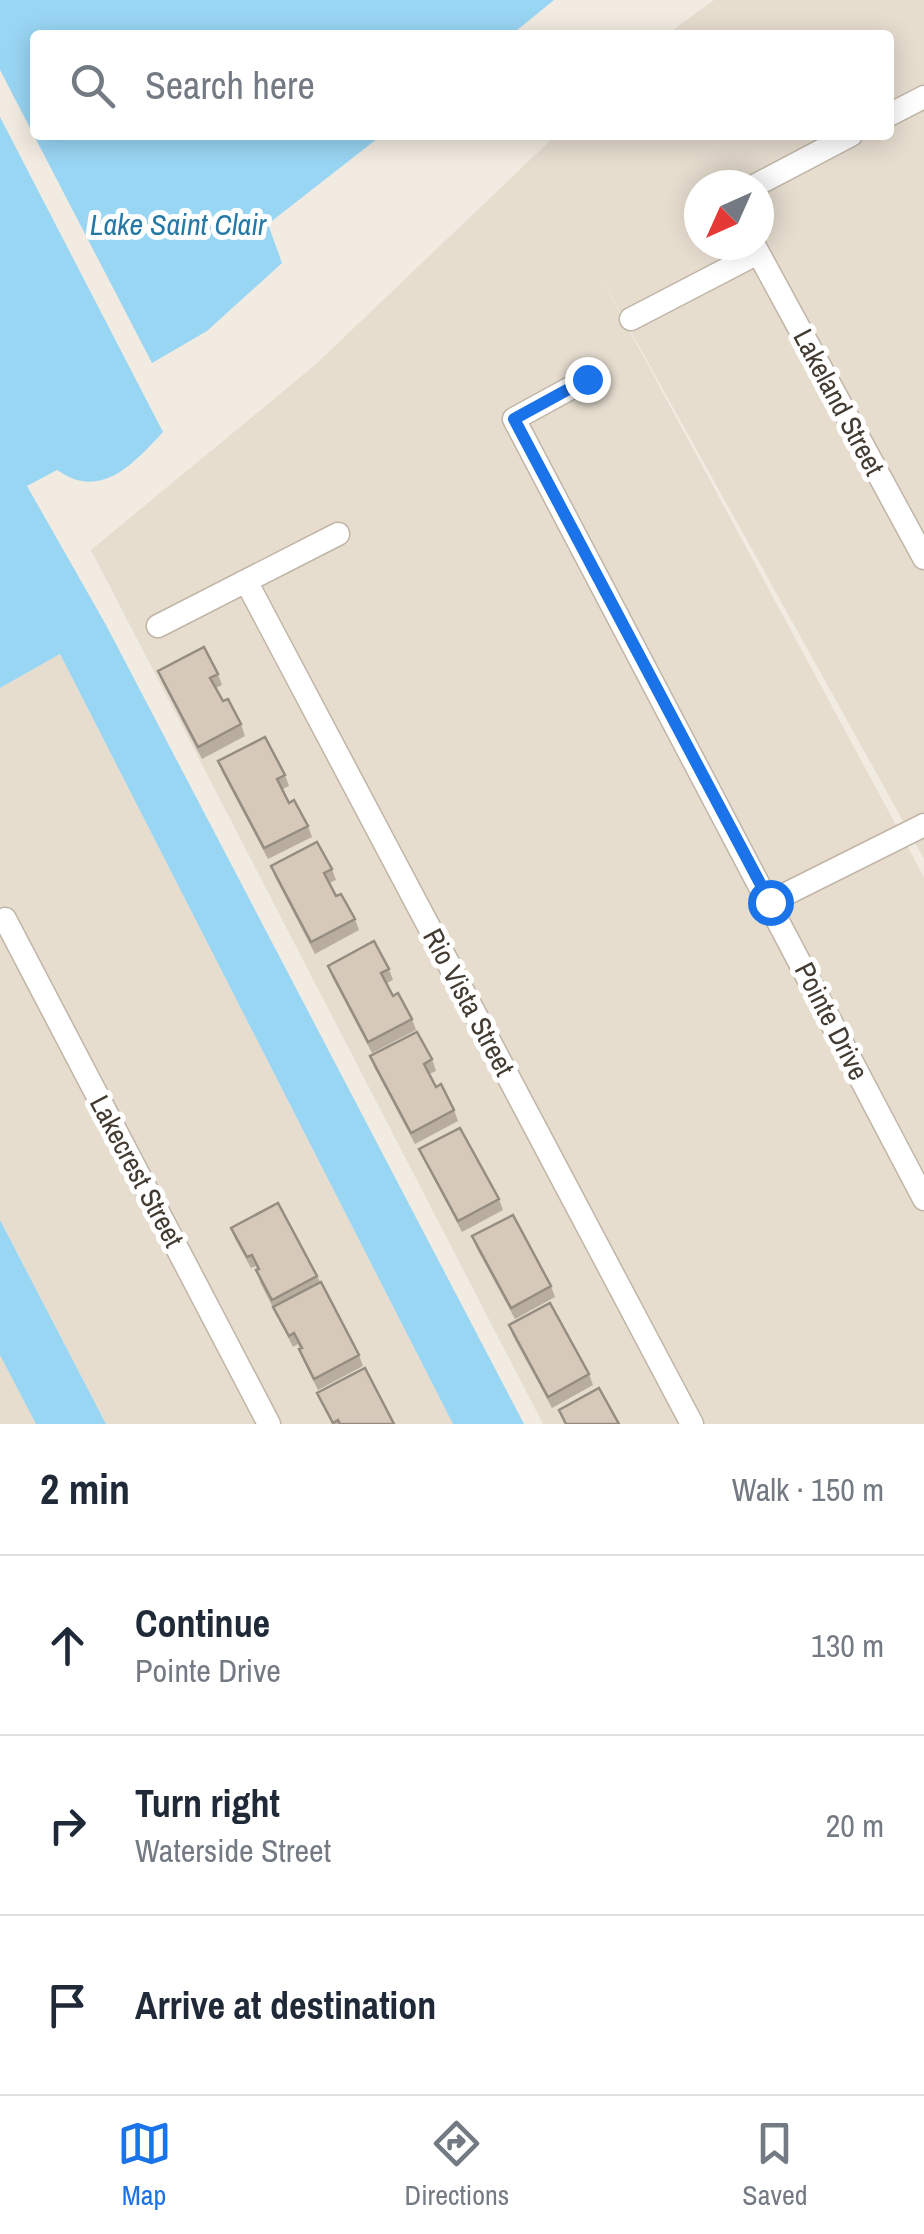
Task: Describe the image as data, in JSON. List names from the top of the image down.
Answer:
{
  "streets": {
    "street": [
      "Lakeland Street",
      "Rio Vista Street",
      "Pointe Drive",
      "Lakecrest Street"
    ]
  },
  "water": ["Lake Saint Clair"],
  "north": "bottom left",
  "page": {
    "search": "Search here",
    "heading": ["2 min", "Walk · 150 m"],
    "list": [
      ["Continue", "Pointe Drive", "130 m"],
      ["Turn right", "Waterside Street", "20 m"],
      "Arrive at destination"
    ],
    "nav": ["Map", "Directions", "Saved"]
  }
}
